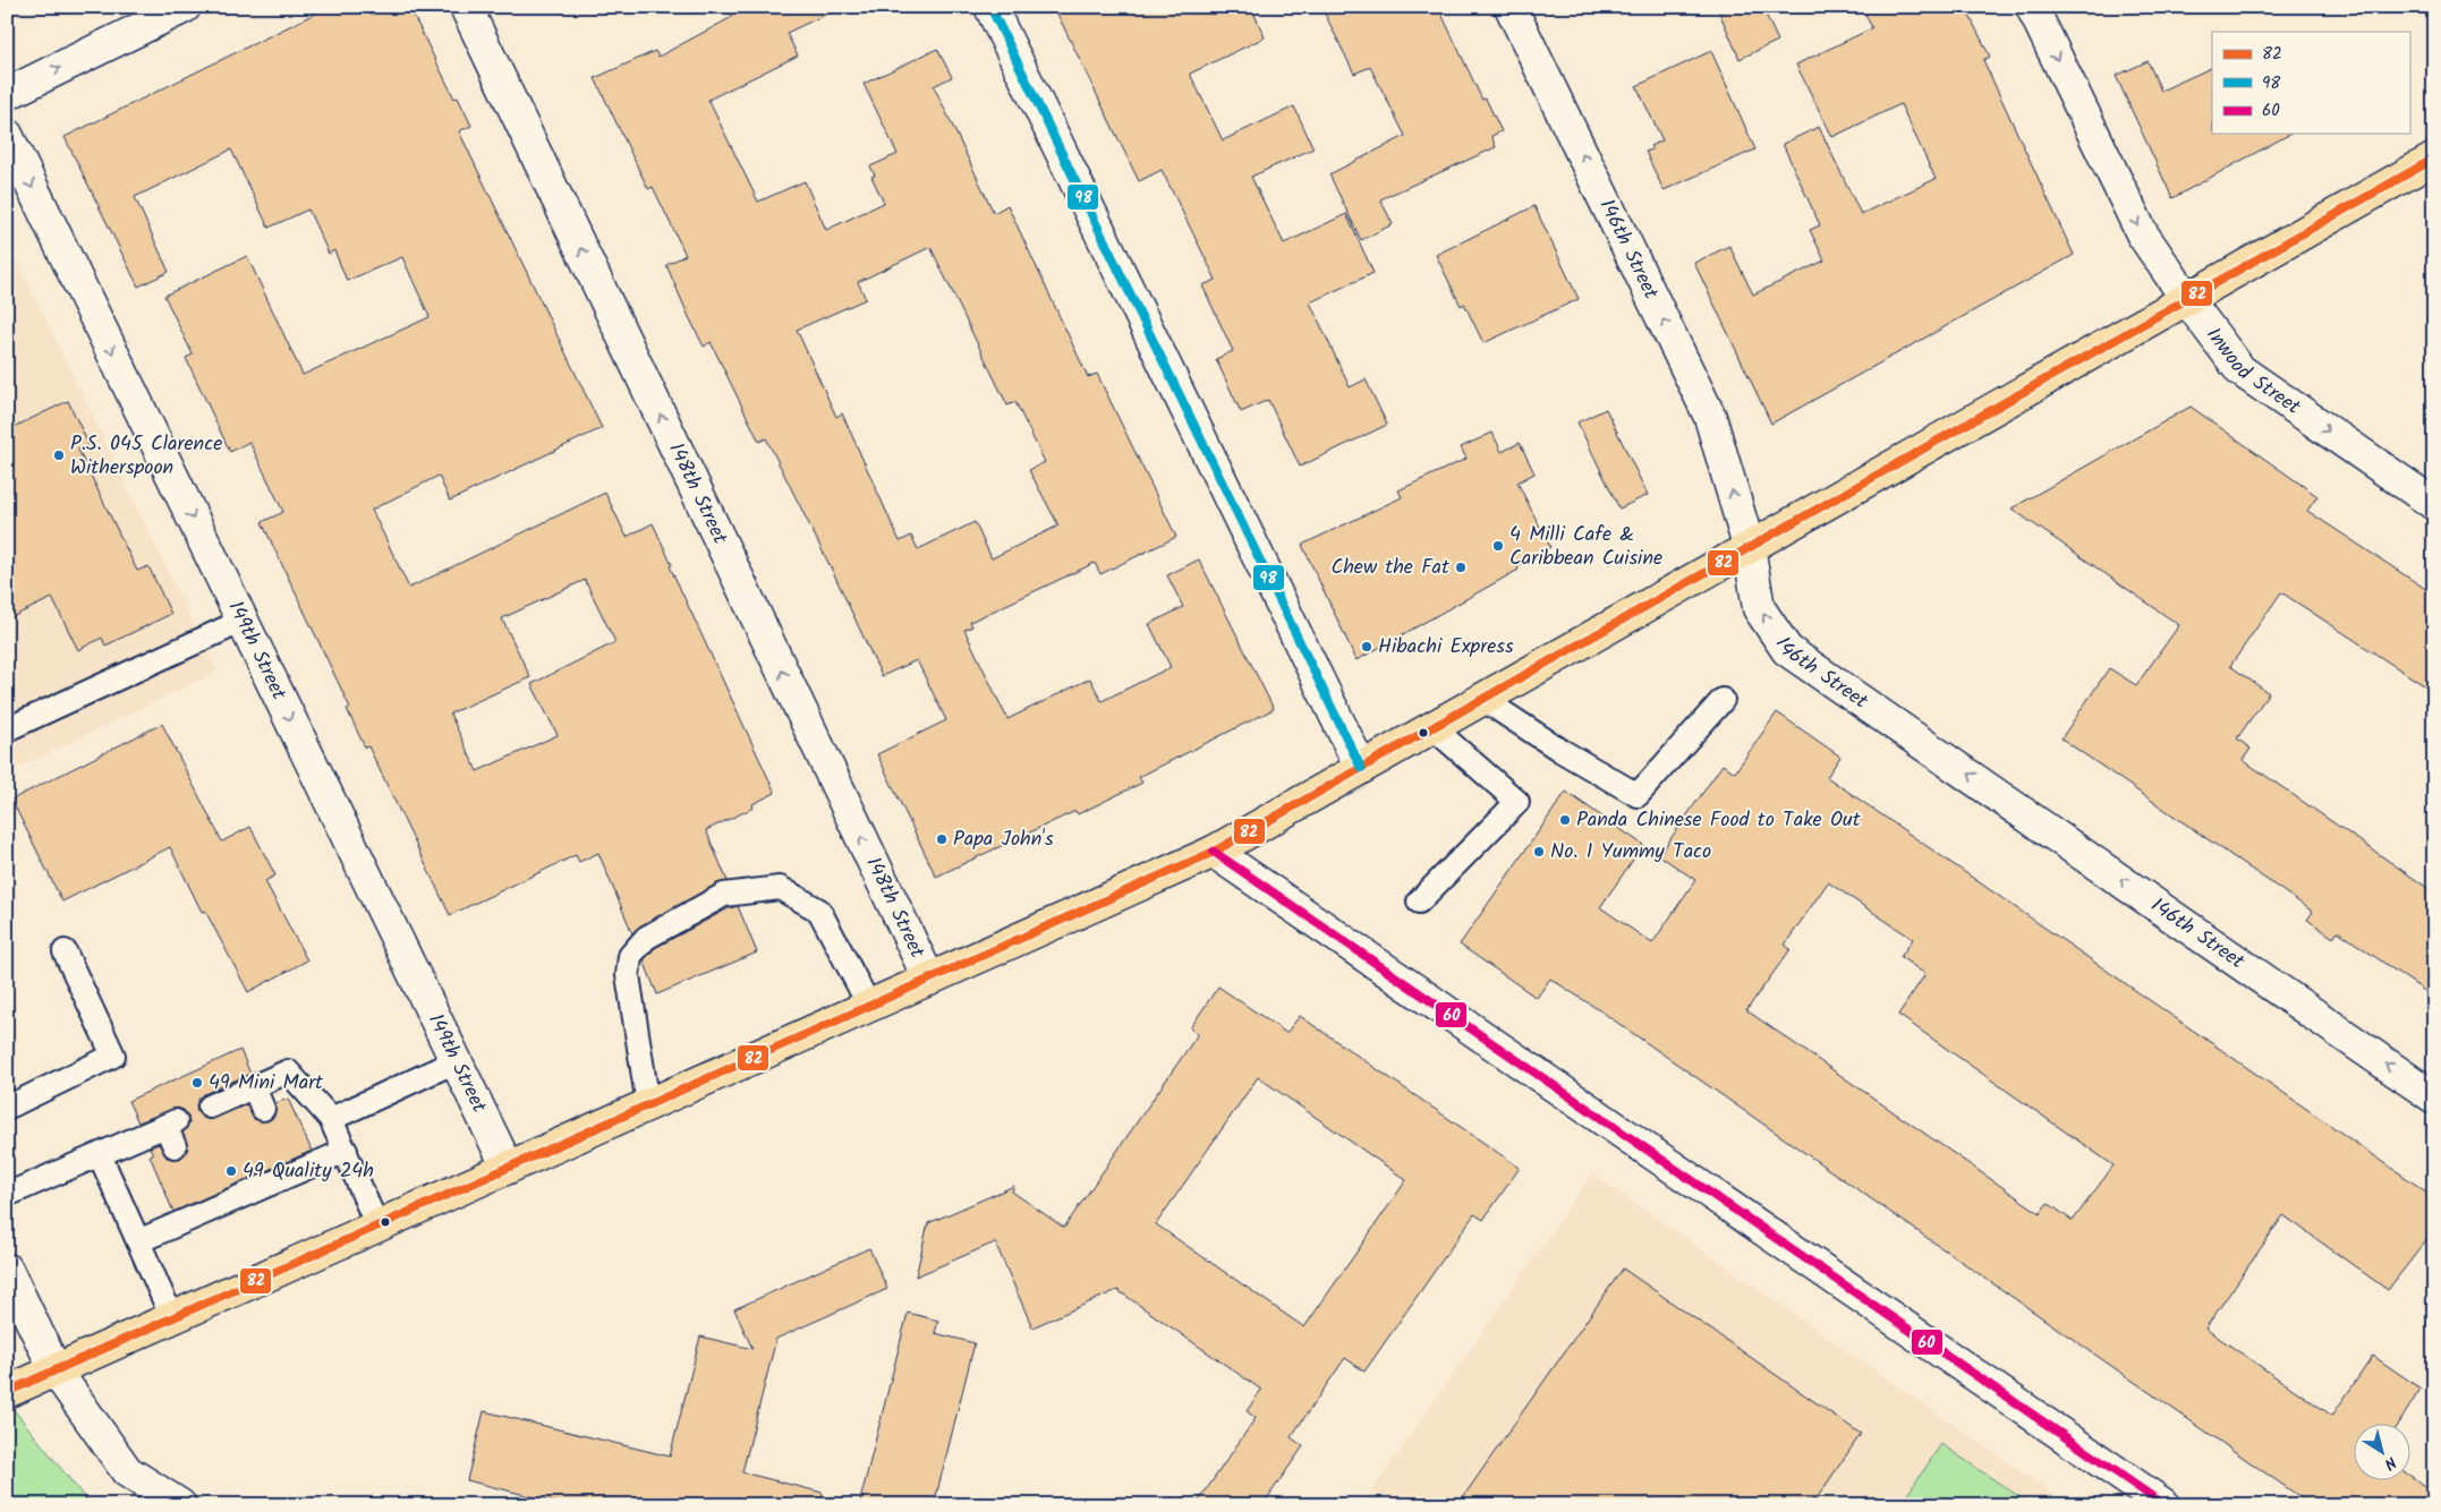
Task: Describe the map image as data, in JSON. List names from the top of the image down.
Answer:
{
  "streets": {
    "street": [
      "146th Street",
      "Inwood Street",
      "148th Street",
      "149th Street"
    ]
  },
  "one_way": [
    "146th Street",
    "Inwood Street",
    "148th Street",
    "149th Street"
  ],
  "places": [
    "P.S. 045 Clarence Witherspoon",
    "4 Milli Cafe & Caribbean Cuisine",
    "Chew the Fat",
    "Hibachi Express",
    "Panda Chinese Food to Take Out",
    "Papa John's",
    "No. 1 Yummy Taco",
    "49 Mini Mart",
    "49 Quality 24h"
  ],
  "lines": ["transit line 98", "transit line 82", "transit line 60"],
  "legend": ["82", "98", "60"],
  "north": "bottom right"
}
